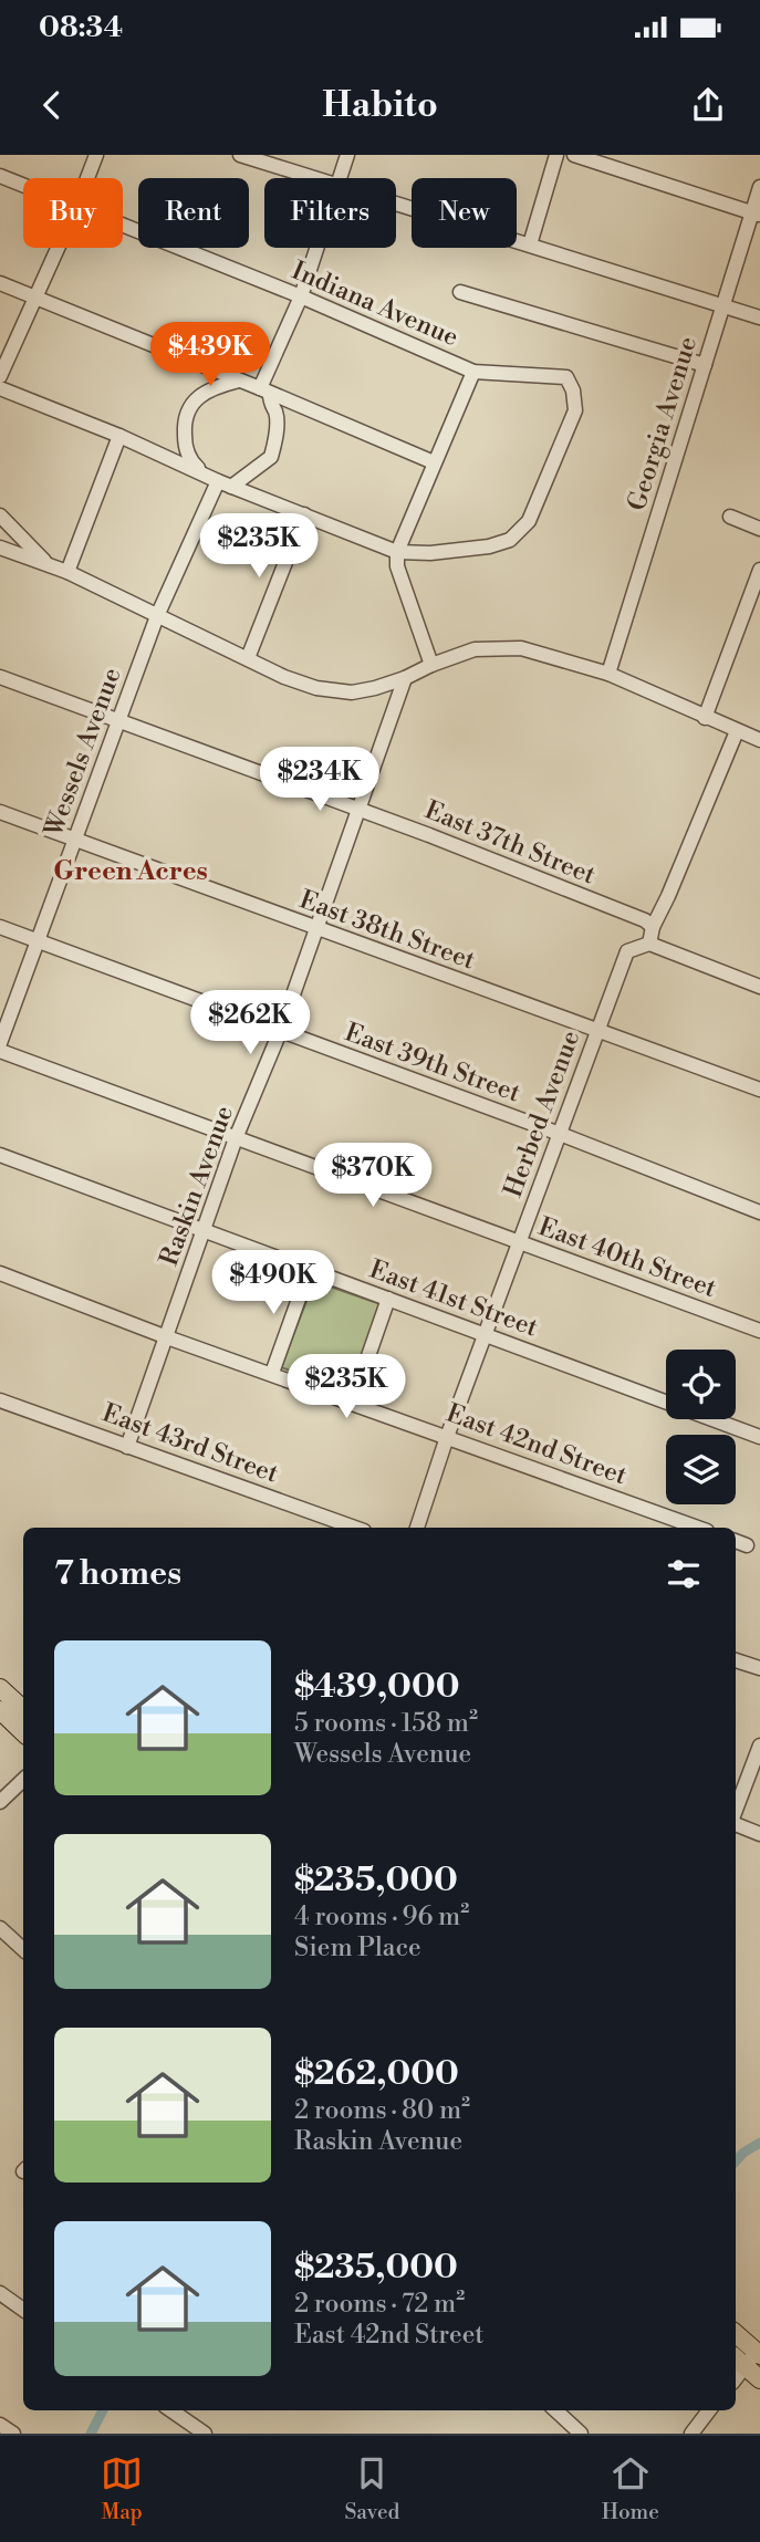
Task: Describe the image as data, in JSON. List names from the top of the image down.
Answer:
{
  "streets": {
    "street": [
      "Indiana Avenue",
      "Georgia Avenue",
      "Wessels Avenue",
      "East 37th Street",
      "East 38th Street",
      "East 39th Street",
      "Herbed Avenue",
      "Raskin Avenue",
      "East 40th Street",
      "East 41st Street",
      "East 43rd Street",
      "East 42nd Street"
    ]
  },
  "crossings": [
    ["Wessels Avenue", "East 37th Street"],
    ["Wessels Avenue", "East 38th Street"],
    ["Wessels Avenue", "East 39th Street"],
    ["East 37th Street", "Raskin Avenue"],
    ["East 38th Street", "Herbed Avenue"],
    ["East 38th Street", "Raskin Avenue"],
    ["East 39th Street", "Herbed Avenue"],
    ["East 39th Street", "Raskin Avenue"],
    ["Herbed Avenue", "East 40th Street"],
    ["Herbed Avenue", "East 41st Street"],
    ["Herbed Avenue", "East 42nd Street"],
    ["Raskin Avenue", "East 40th Street"],
    ["Raskin Avenue", "East 41st Street"],
    ["Raskin Avenue", "East 43rd Street"],
    ["Raskin Avenue", "East 42nd Street"]
  ],
  "districts": ["Green Acres"],
  "page": {
    "status": "08:34",
    "header": "Habito",
    "chip": [
      "Buy",
      "Rent",
      "Filters",
      "New"
    ],
    "price": [
      "$439K",
      "$235K",
      "$234K",
      "$262K",
      "$370K",
      "$490K",
      "$235K"
    ],
    "heading": "7 homes",
    "list": [
      {
        "name": "$439,000",
        "note": "5 rooms · 158 m² · Wessels Avenue"
      },
      {
        "name": "$235,000",
        "note": "4 rooms · 96 m² · Siem Place"
      },
      {
        "name": "$262,000",
        "note": "2 rooms · 80 m² · Raskin Avenue"
      },
      {
        "name": "$235,000",
        "note": "2 rooms · 72 m² · East 42nd Street"
      }
    ],
    "tabs": ["Map", "Saved", "Home"]
  }
}
